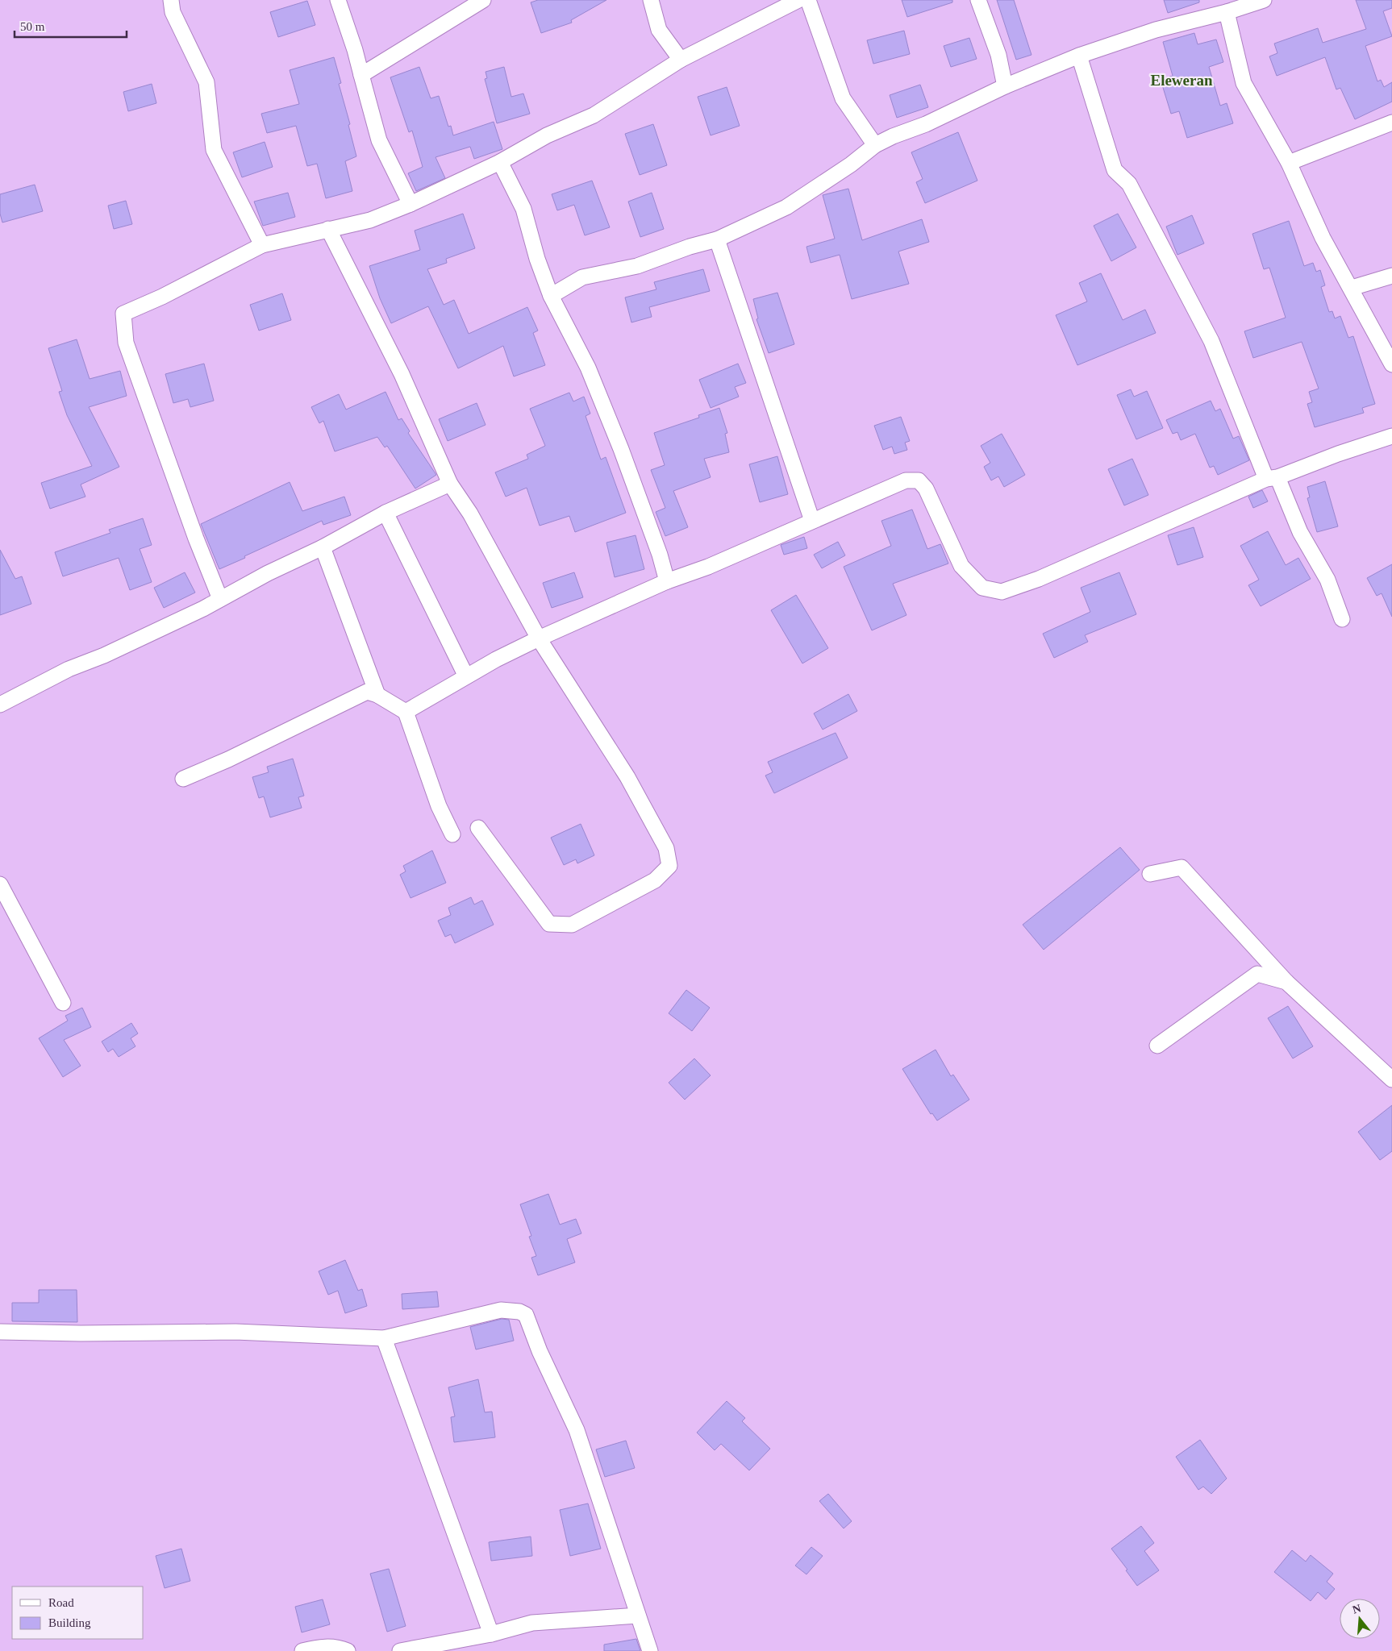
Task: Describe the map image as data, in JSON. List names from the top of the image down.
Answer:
{
  "districts": ["Eleweran"],
  "legend": ["Road", "Building"],
  "scale_bar": "50 m",
  "north": "top"
}
